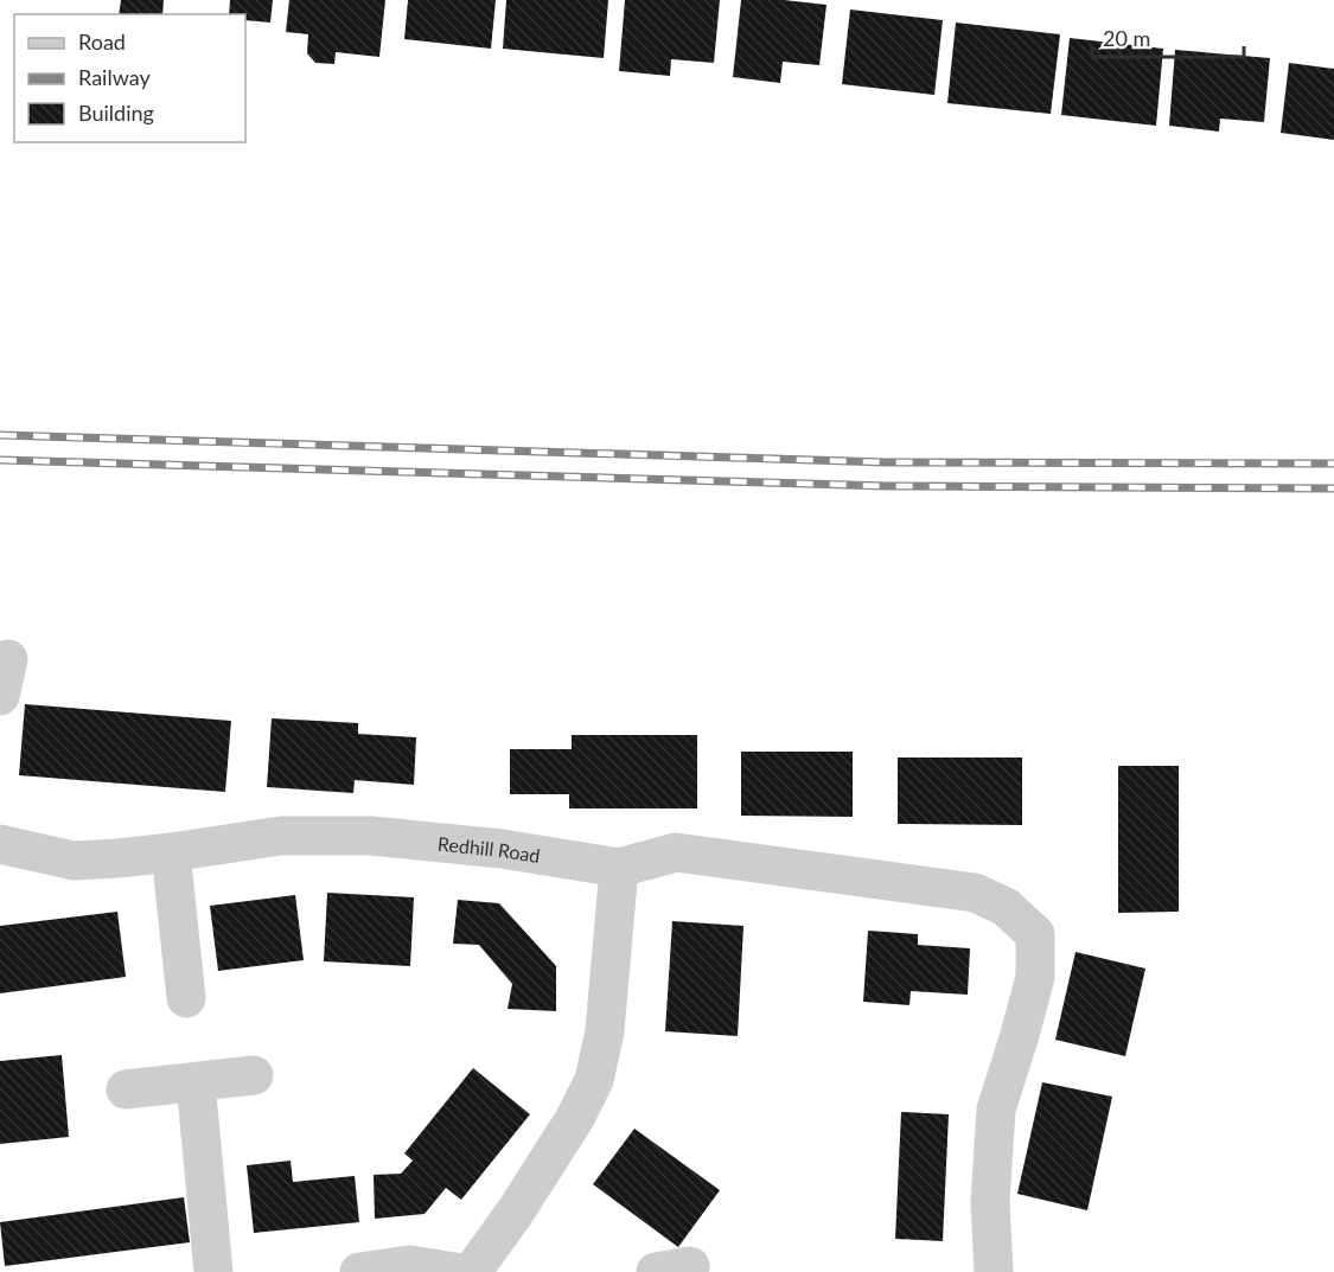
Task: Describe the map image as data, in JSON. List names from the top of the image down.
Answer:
{
  "streets": {
    "street": ["Redhill Road"]
  },
  "legend": ["Road", "Railway", "Building"],
  "scale_bar": "20 m"
}
